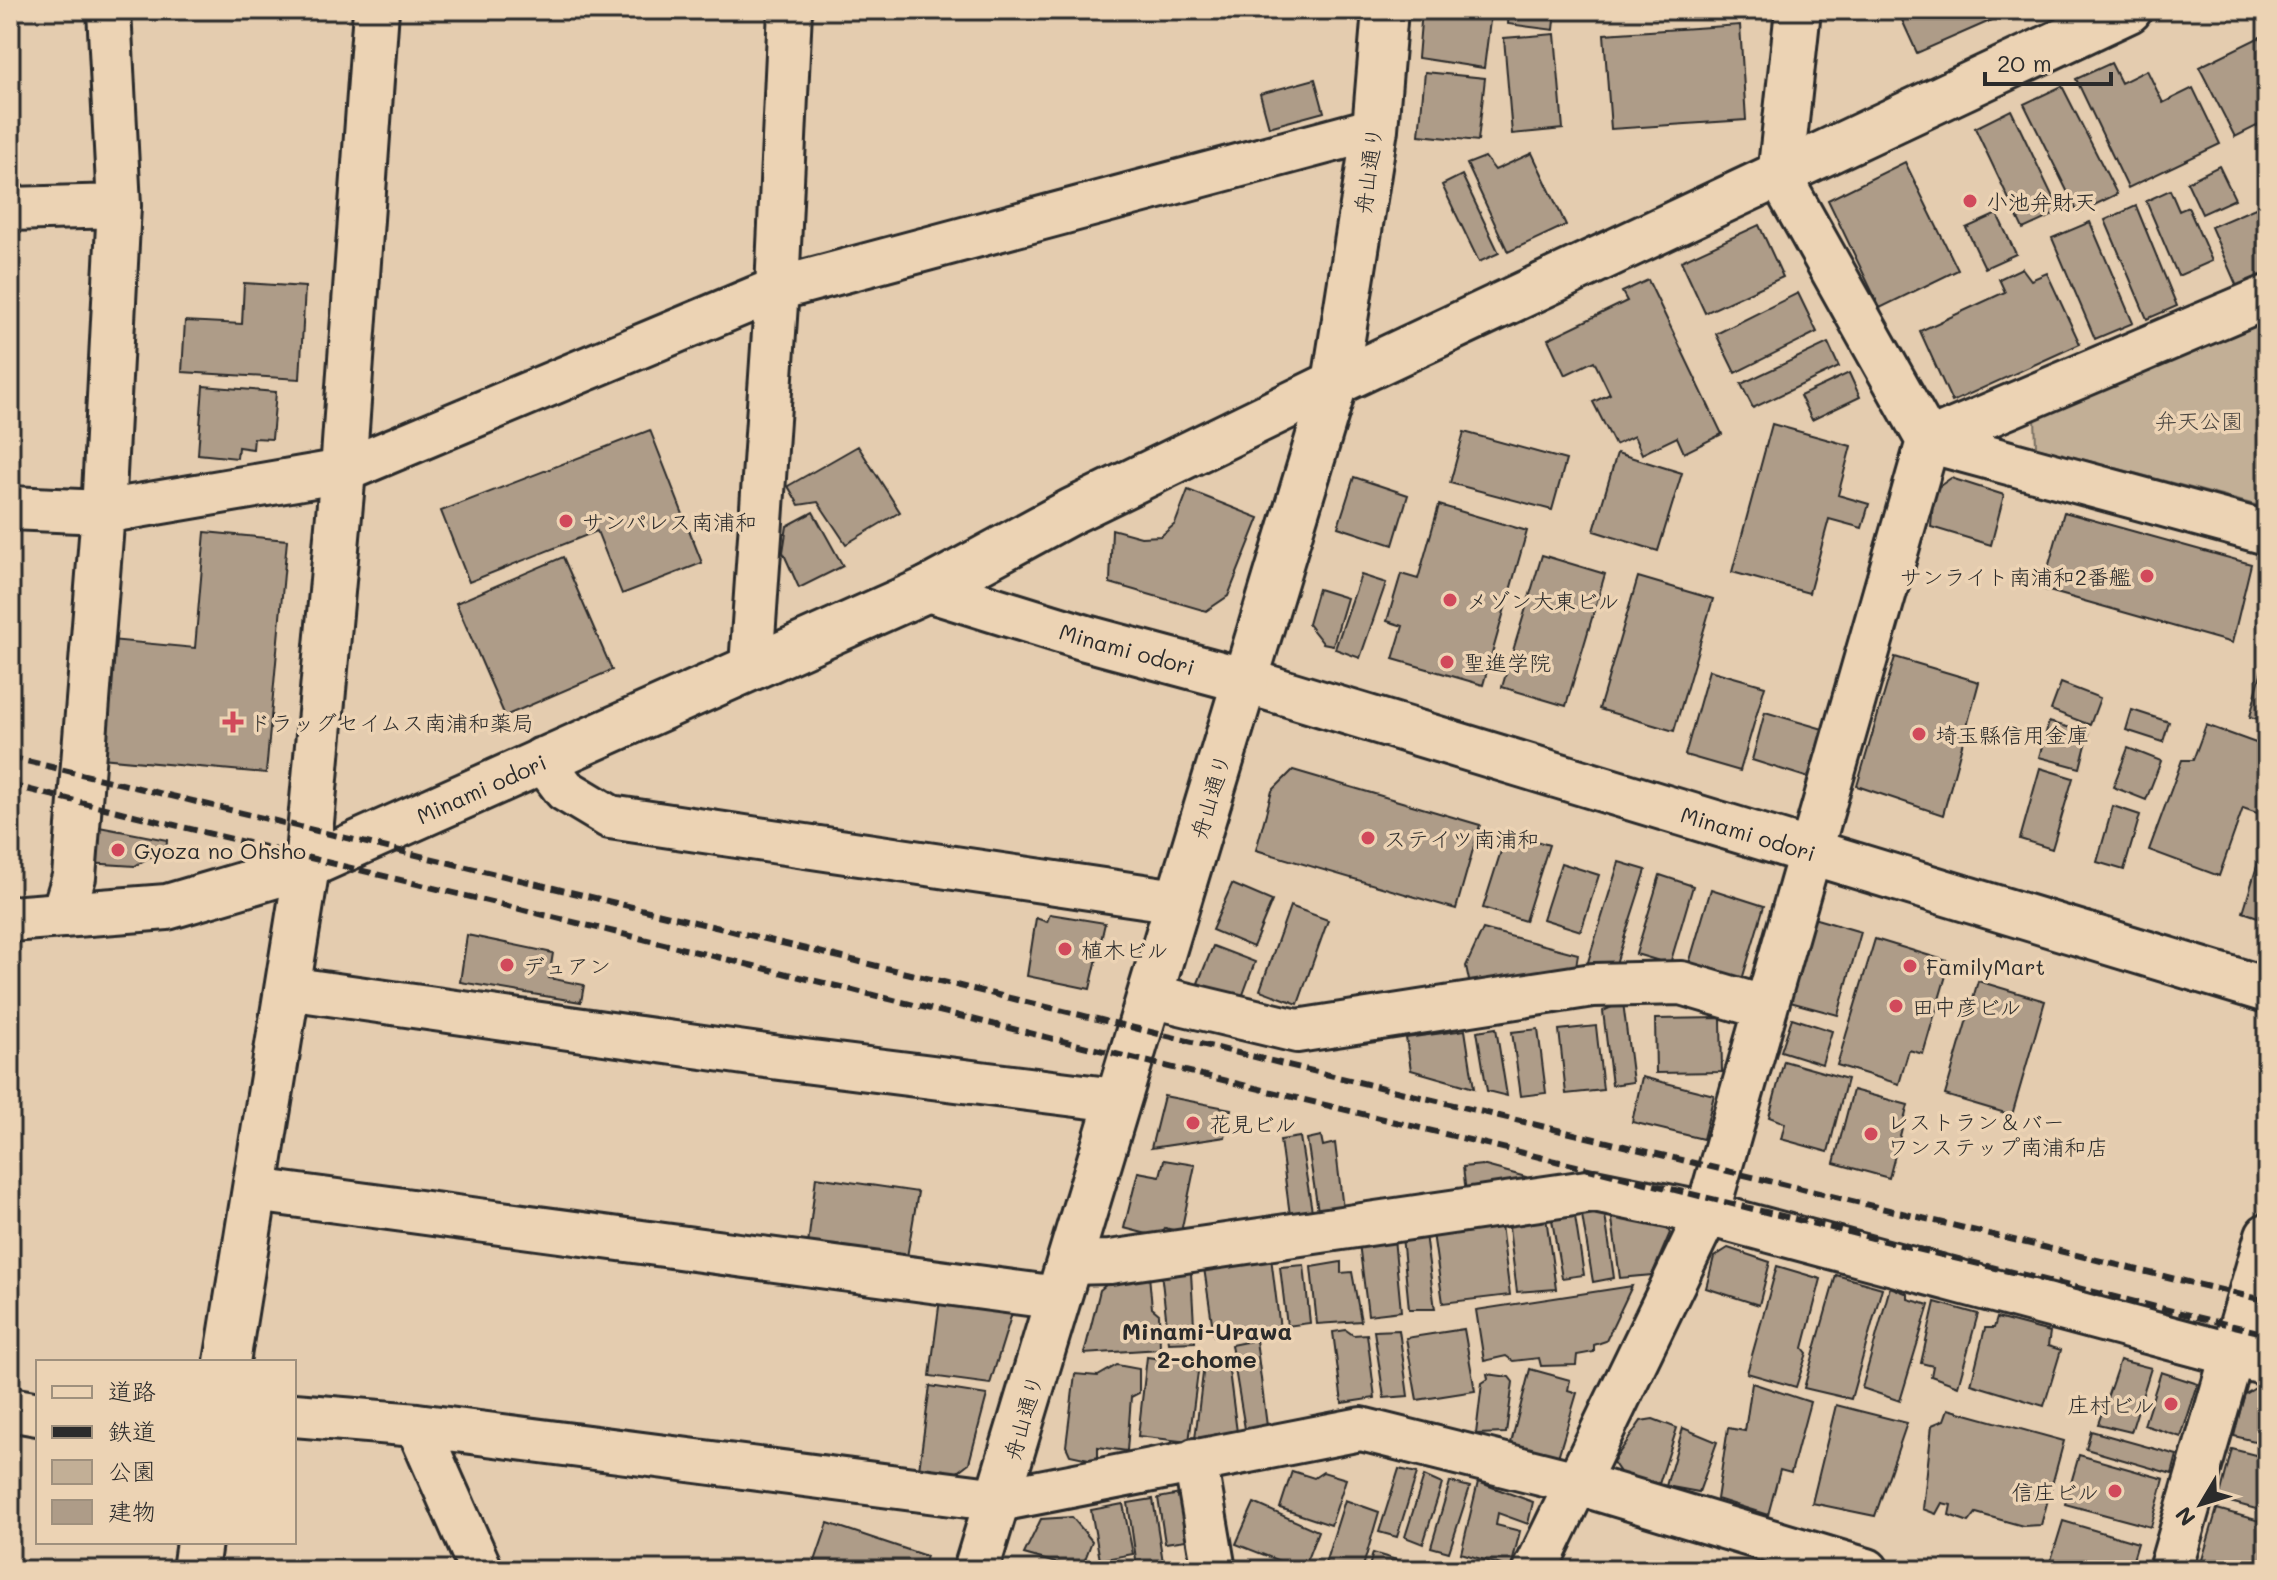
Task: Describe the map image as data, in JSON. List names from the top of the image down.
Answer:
{
  "streets": {
    "street": ["舟山通り", "Minami odori"]
  },
  "crossings": [
    ["舟山通り", "Minami odori"]
  ],
  "districts": ["Minami-Urawa 2-chome"],
  "parks": ["弁天公園"],
  "places": {
    "other": [
      "小池弁財天",
      "サンパレス南浦和",
      "サンライト南浦和2番艦",
      "メゾン大東ビル",
      "聖進学院",
      "埼玉縣信用金庫",
      "ステイツ南浦和",
      "Gyoza no Ohsho",
      "植木ビル",
      "デュアン",
      "FamilyMart",
      "田中彦ビル",
      "花見ビル",
      "レストラン＆バー ワンステップ南浦和店",
      "庄村ビル",
      "信庄ビル"
    ],
    "health": ["ドラッグセイムス南浦和薬局"]
  },
  "legend": [
    "道路",
    "鉄道",
    "公園",
    "建物"
  ],
  "scale_bar": "20 m",
  "north": "bottom left"
}
